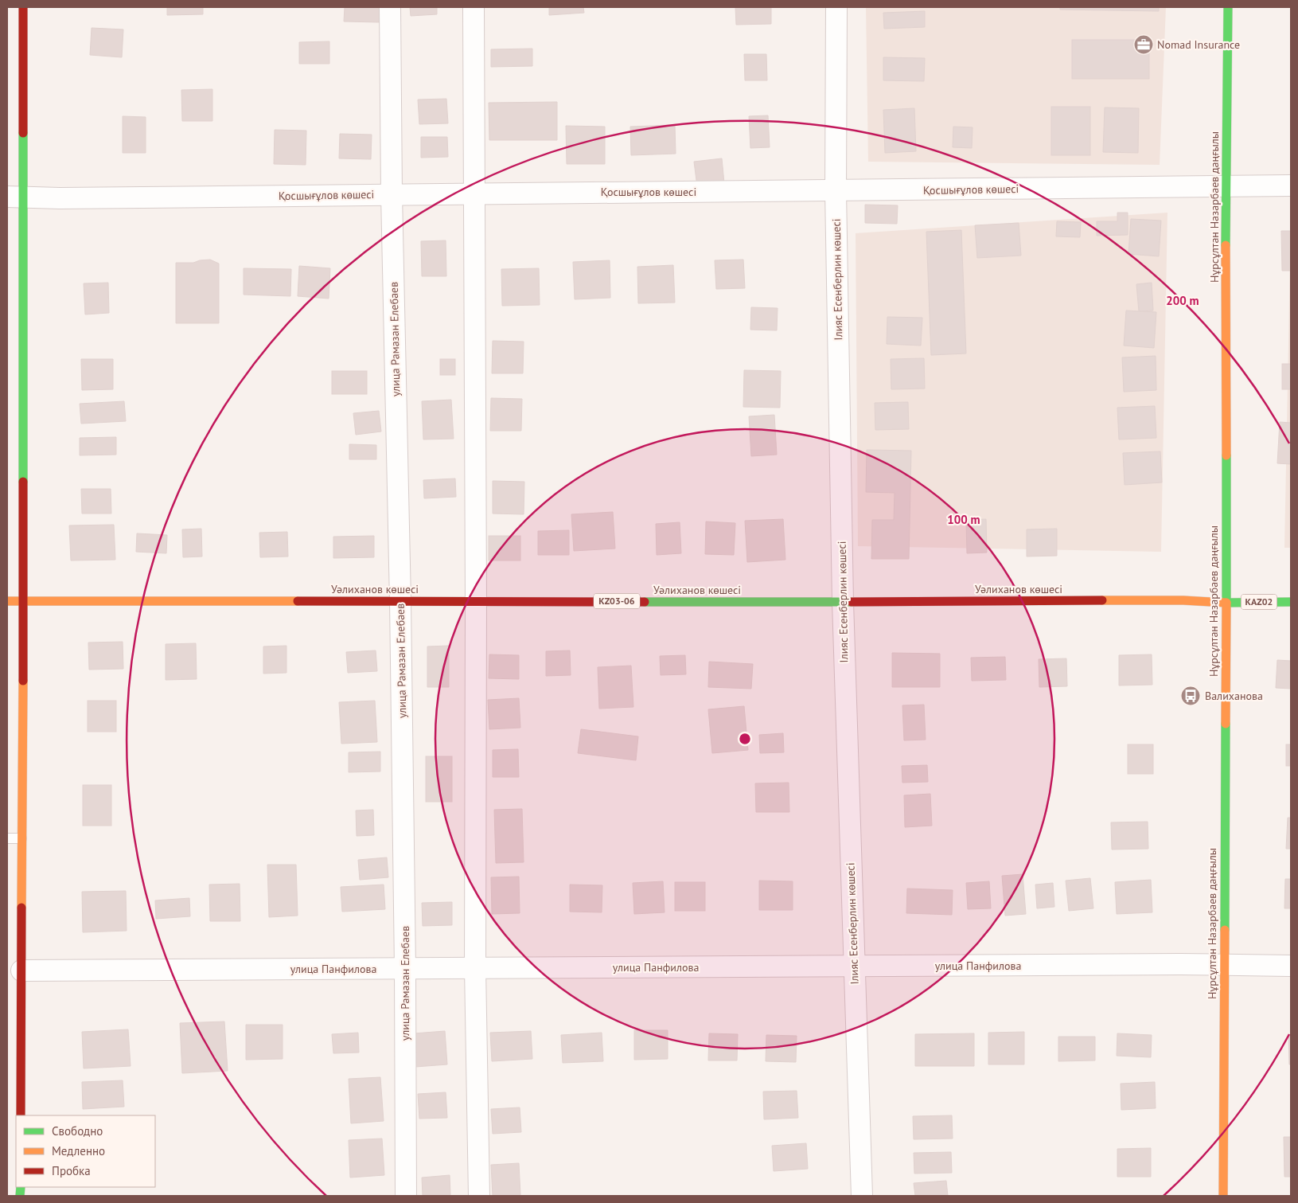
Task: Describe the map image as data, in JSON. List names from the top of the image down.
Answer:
{
  "streets": {
    "main road": [
      "Нұрсұлтан Назарбаев даңғылы",
      "Уәлиханов көшесі",
      "KZ03-06",
      "KАZ02"
    ],
    "street": [
      "Қосшығұлов көшесі",
      "Ілияс Есенберлин көшесі",
      "улица Рамазан Елебаев",
      "улица Панфилова"
    ]
  },
  "crossings": [
    ["Қосшығұлов көшесі", "Нұрсұлтан Назарбаев даңғылы"],
    ["Қосшығұлов көшесі", "Ілияс Есенберлин көшесі"],
    ["Қосшығұлов көшесі", "улица Рамазан Елебаев"],
    ["Нұрсұлтан Назарбаев даңғылы", "Уәлиханов көшесі"],
    ["Нұрсұлтан Назарбаев даңғылы", "улица Панфилова"],
    ["Ілияс Есенберлин көшесі", "Уәлиханов көшесі"],
    ["Ілияс Есенберлин көшесі", "улица Панфилова"],
    ["улица Рамазан Елебаев", "Уәлиханов көшесі"],
    ["улица Рамазан Елебаев", "улица Панфилова"]
  ],
  "places": {
    "office": ["Nomad Insurance"],
    "bus stop": ["Валиханова"]
  },
  "legend": ["Свободно", "Медленно", "Пробка"],
  "rings": ["200 m", "100 m"]
}
